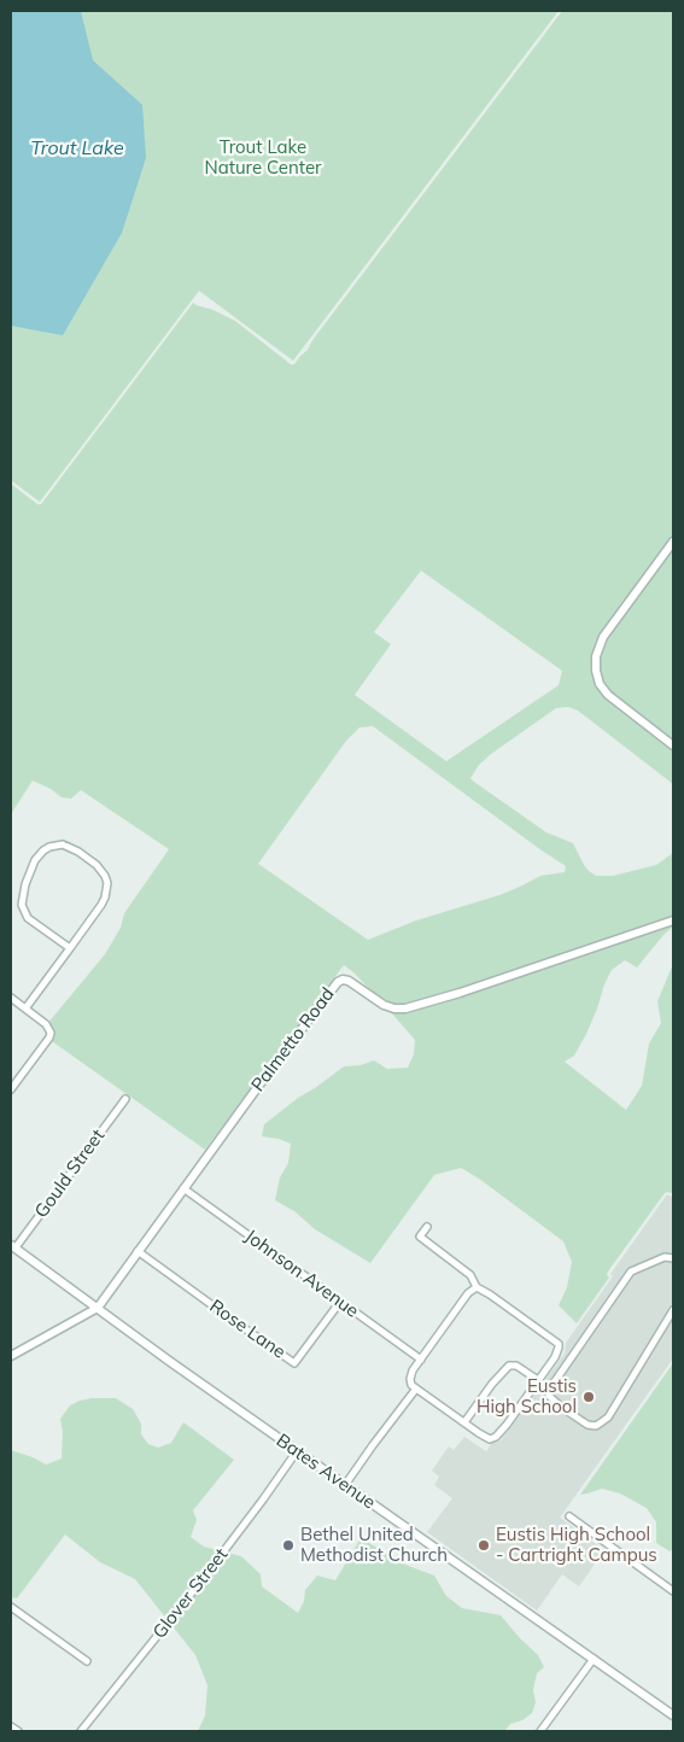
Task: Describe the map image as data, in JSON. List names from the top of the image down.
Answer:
{
  "streets": {
    "street": [
      "Palmetto Road",
      "Gould Street",
      "Johnson Avenue",
      "Rose Lane",
      "Bates Avenue",
      "Glover Street"
    ]
  },
  "crossings": [
    ["Palmetto Road", "Johnson Avenue"],
    ["Palmetto Road", "Rose Lane"],
    ["Palmetto Road", "Bates Avenue"],
    ["Gould Street", "Bates Avenue"],
    ["Johnson Avenue", "Rose Lane"],
    ["Bates Avenue", "Glover Street"]
  ],
  "water": ["Trout Lake"],
  "parks": ["Trout Lake Nature Center"],
  "places": ["Eustis High School", "Bethel United Methodist Church", "Eustis High School - Cartright Campus"]
}
